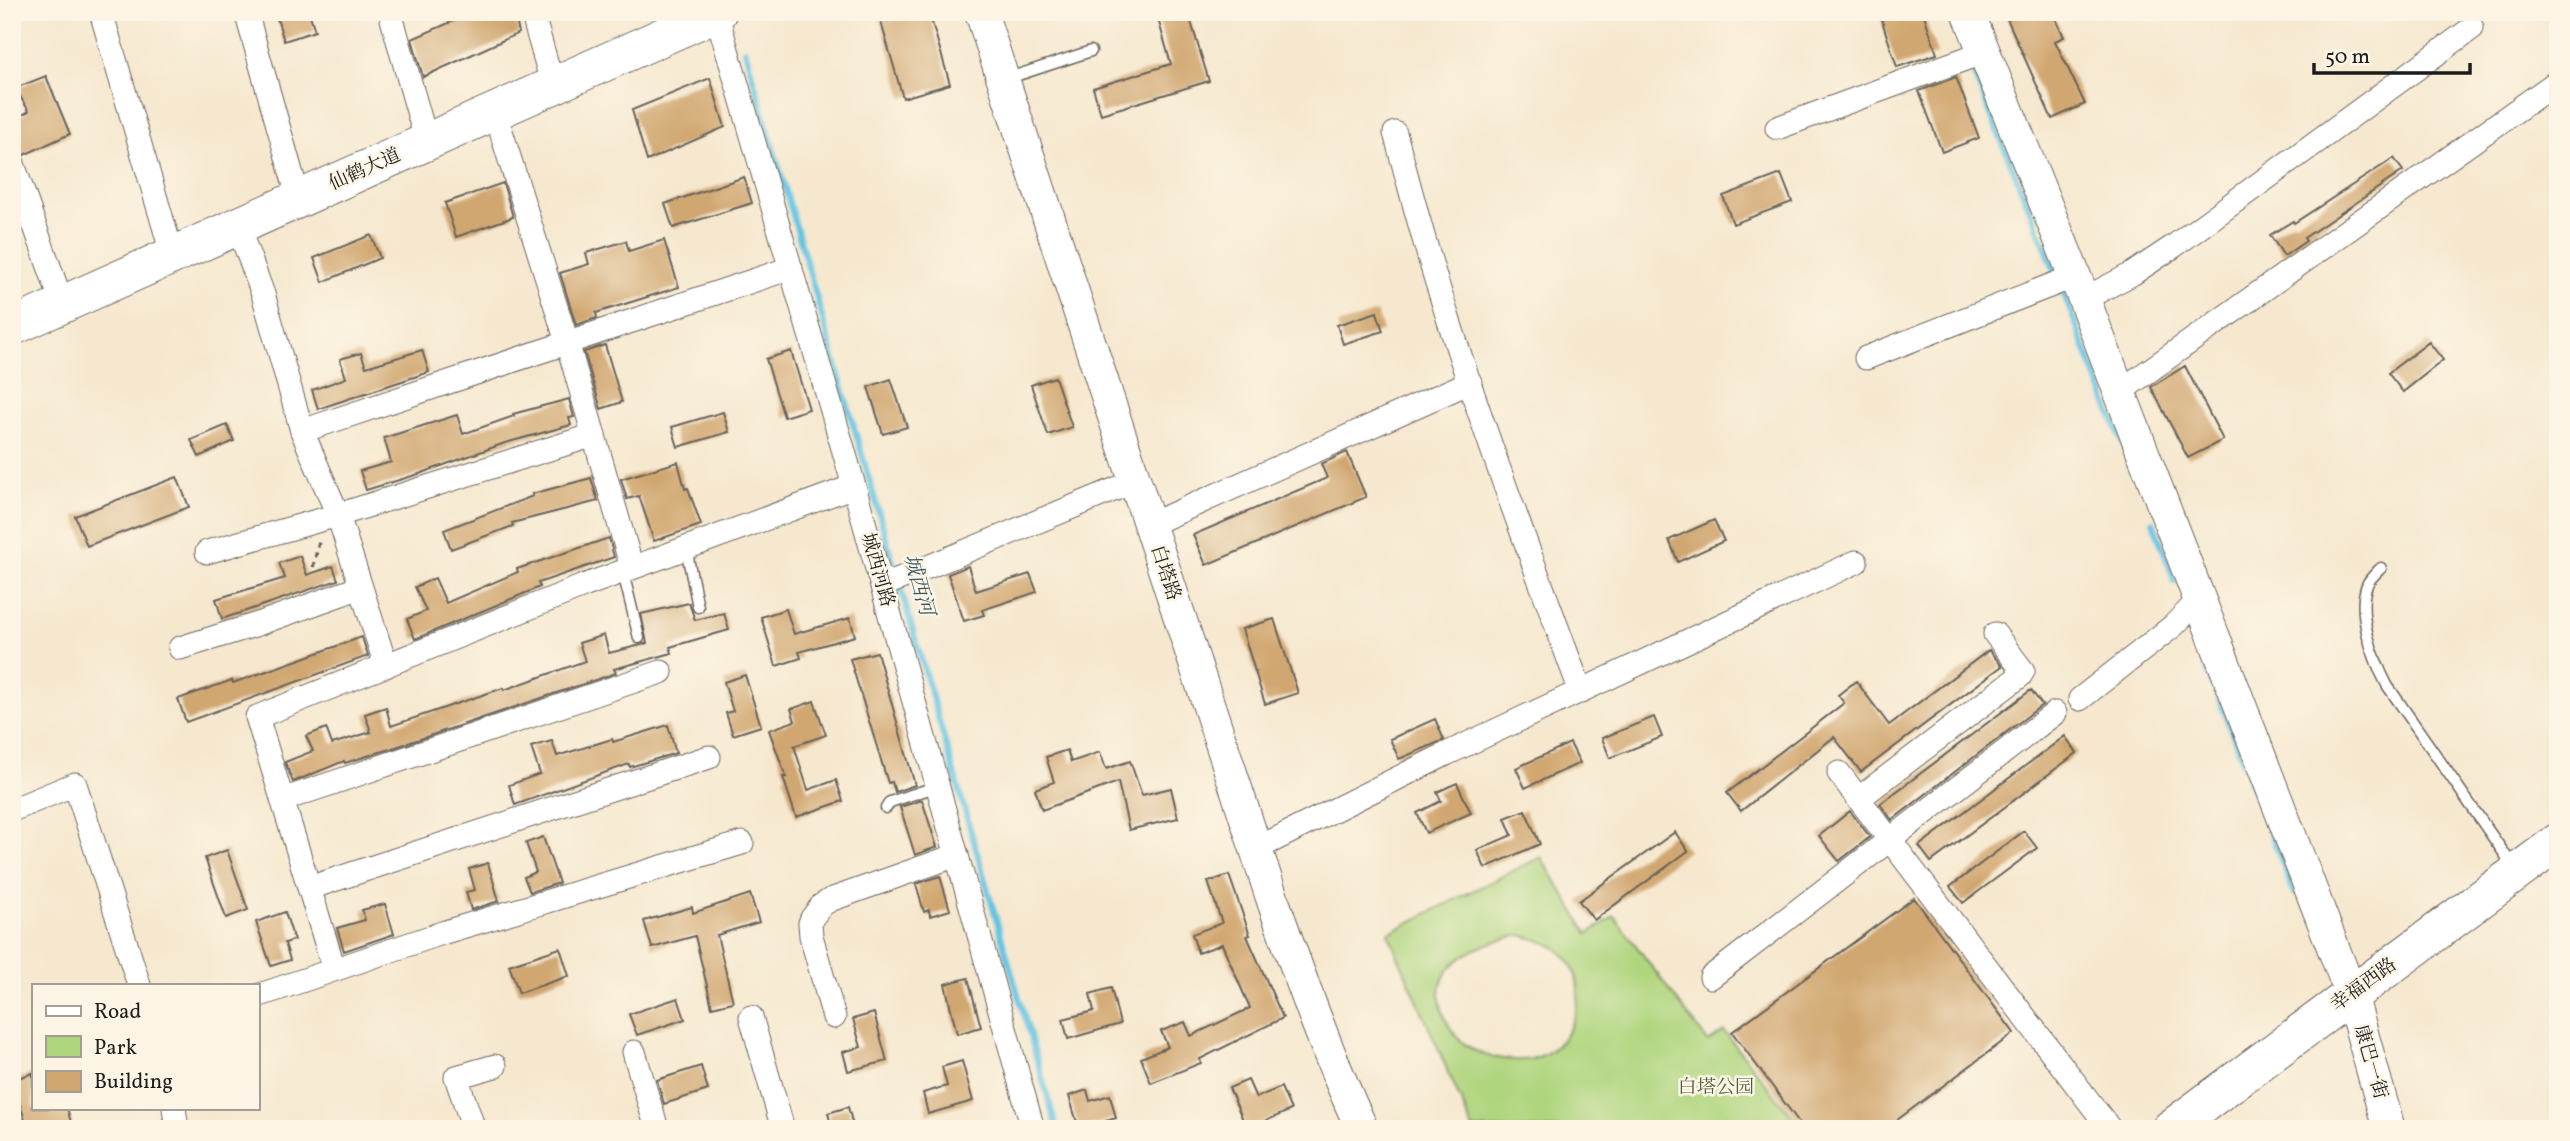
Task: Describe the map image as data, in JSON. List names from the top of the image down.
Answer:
{
  "streets": {
    "main road": ["仙鹤大道", "幸福西路"],
    "street": ["城西河路", "白塔路", "康巴一街"]
  },
  "crossings": [
    ["仙鹤大道", "城西河路"],
    ["幸福西路", "康巴一街"]
  ],
  "water": ["城西河"],
  "parks": ["白塔公园"],
  "legend": ["Road", "Park", "Building"],
  "scale_bar": "50 m"
}
